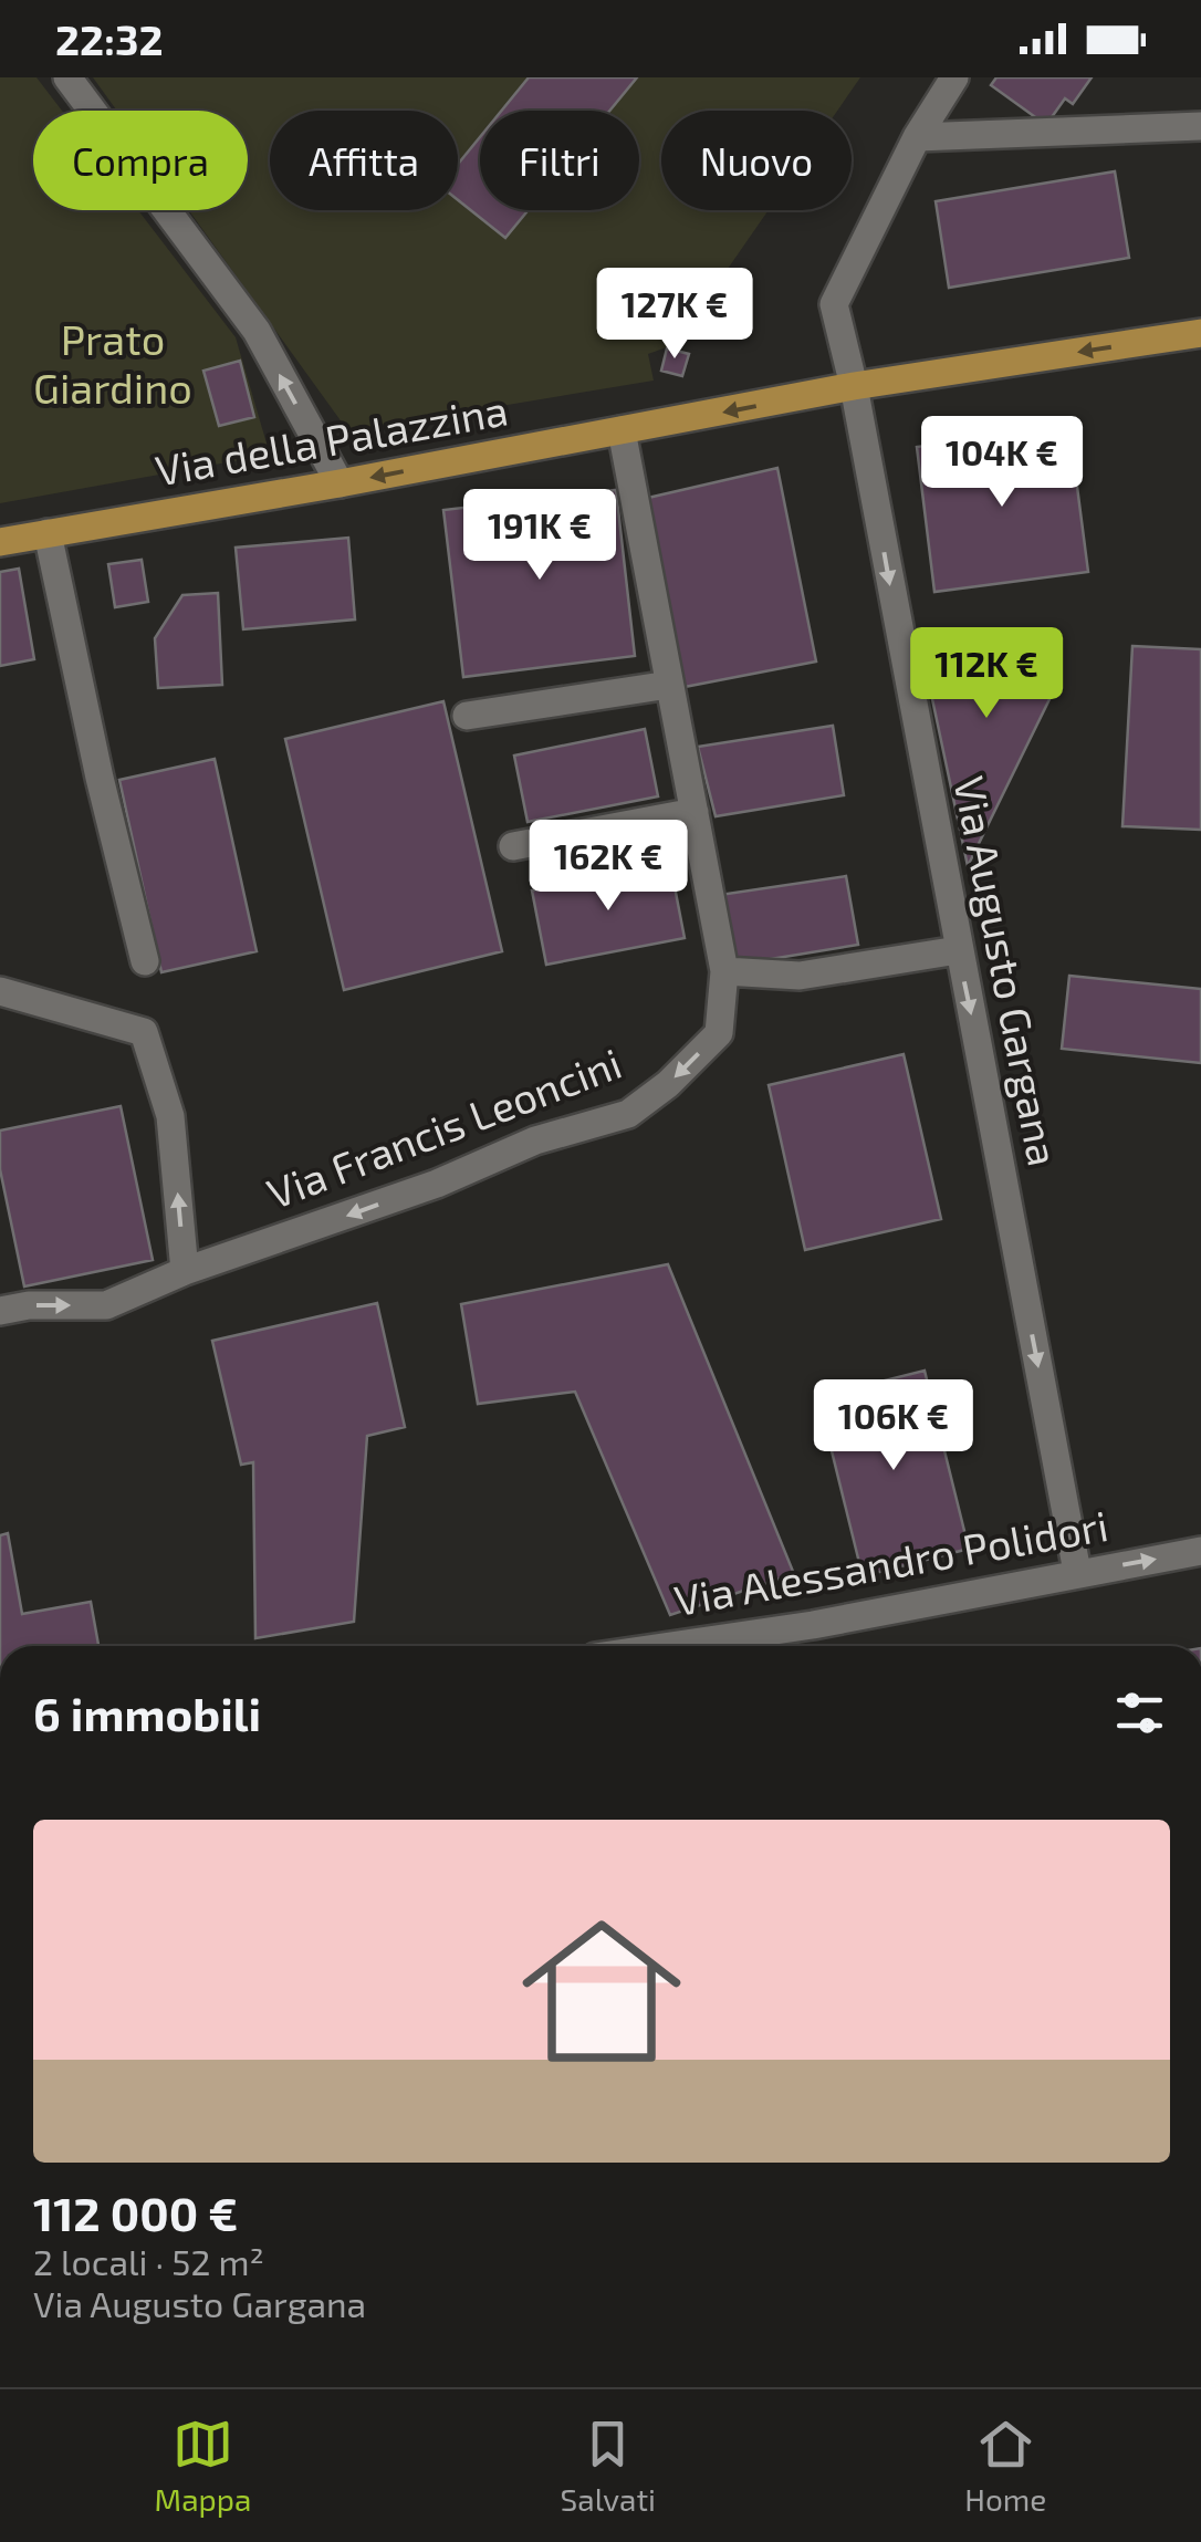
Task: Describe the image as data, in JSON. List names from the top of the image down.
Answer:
{
  "streets": {
    "main road": ["Via della Palazzina"],
    "street": ["Via Augusto Gargana", "Via Francis Leoncini", "Via Alessandro Polidori"]
  },
  "crossings": [
    ["Via della Palazzina", "Via Augusto Gargana"],
    ["Via della Palazzina", "Via Francis Leoncini"],
    ["Via Augusto Gargana", "Via Alessandro Polidori"]
  ],
  "one_way": ["Via della Palazzina", "Via Augusto Gargana"],
  "parks": ["Prato Giardino"],
  "page": {
    "status": "22:32",
    "chip": [
      "Compra",
      "Affitta",
      "Filtri",
      "Nuovo"
    ],
    "price": [
      "127K €",
      "104K €",
      "191K €",
      "112K €",
      "162K €",
      "106K €"
    ],
    "heading": "6 immobili",
    "list": [
      {
        "name": "112 000 €",
        "note": "2 locali · 52 m² · Via Augusto Gargana"
      }
    ],
    "tabs": ["Mappa", "Salvati", "Home"]
  }
}
